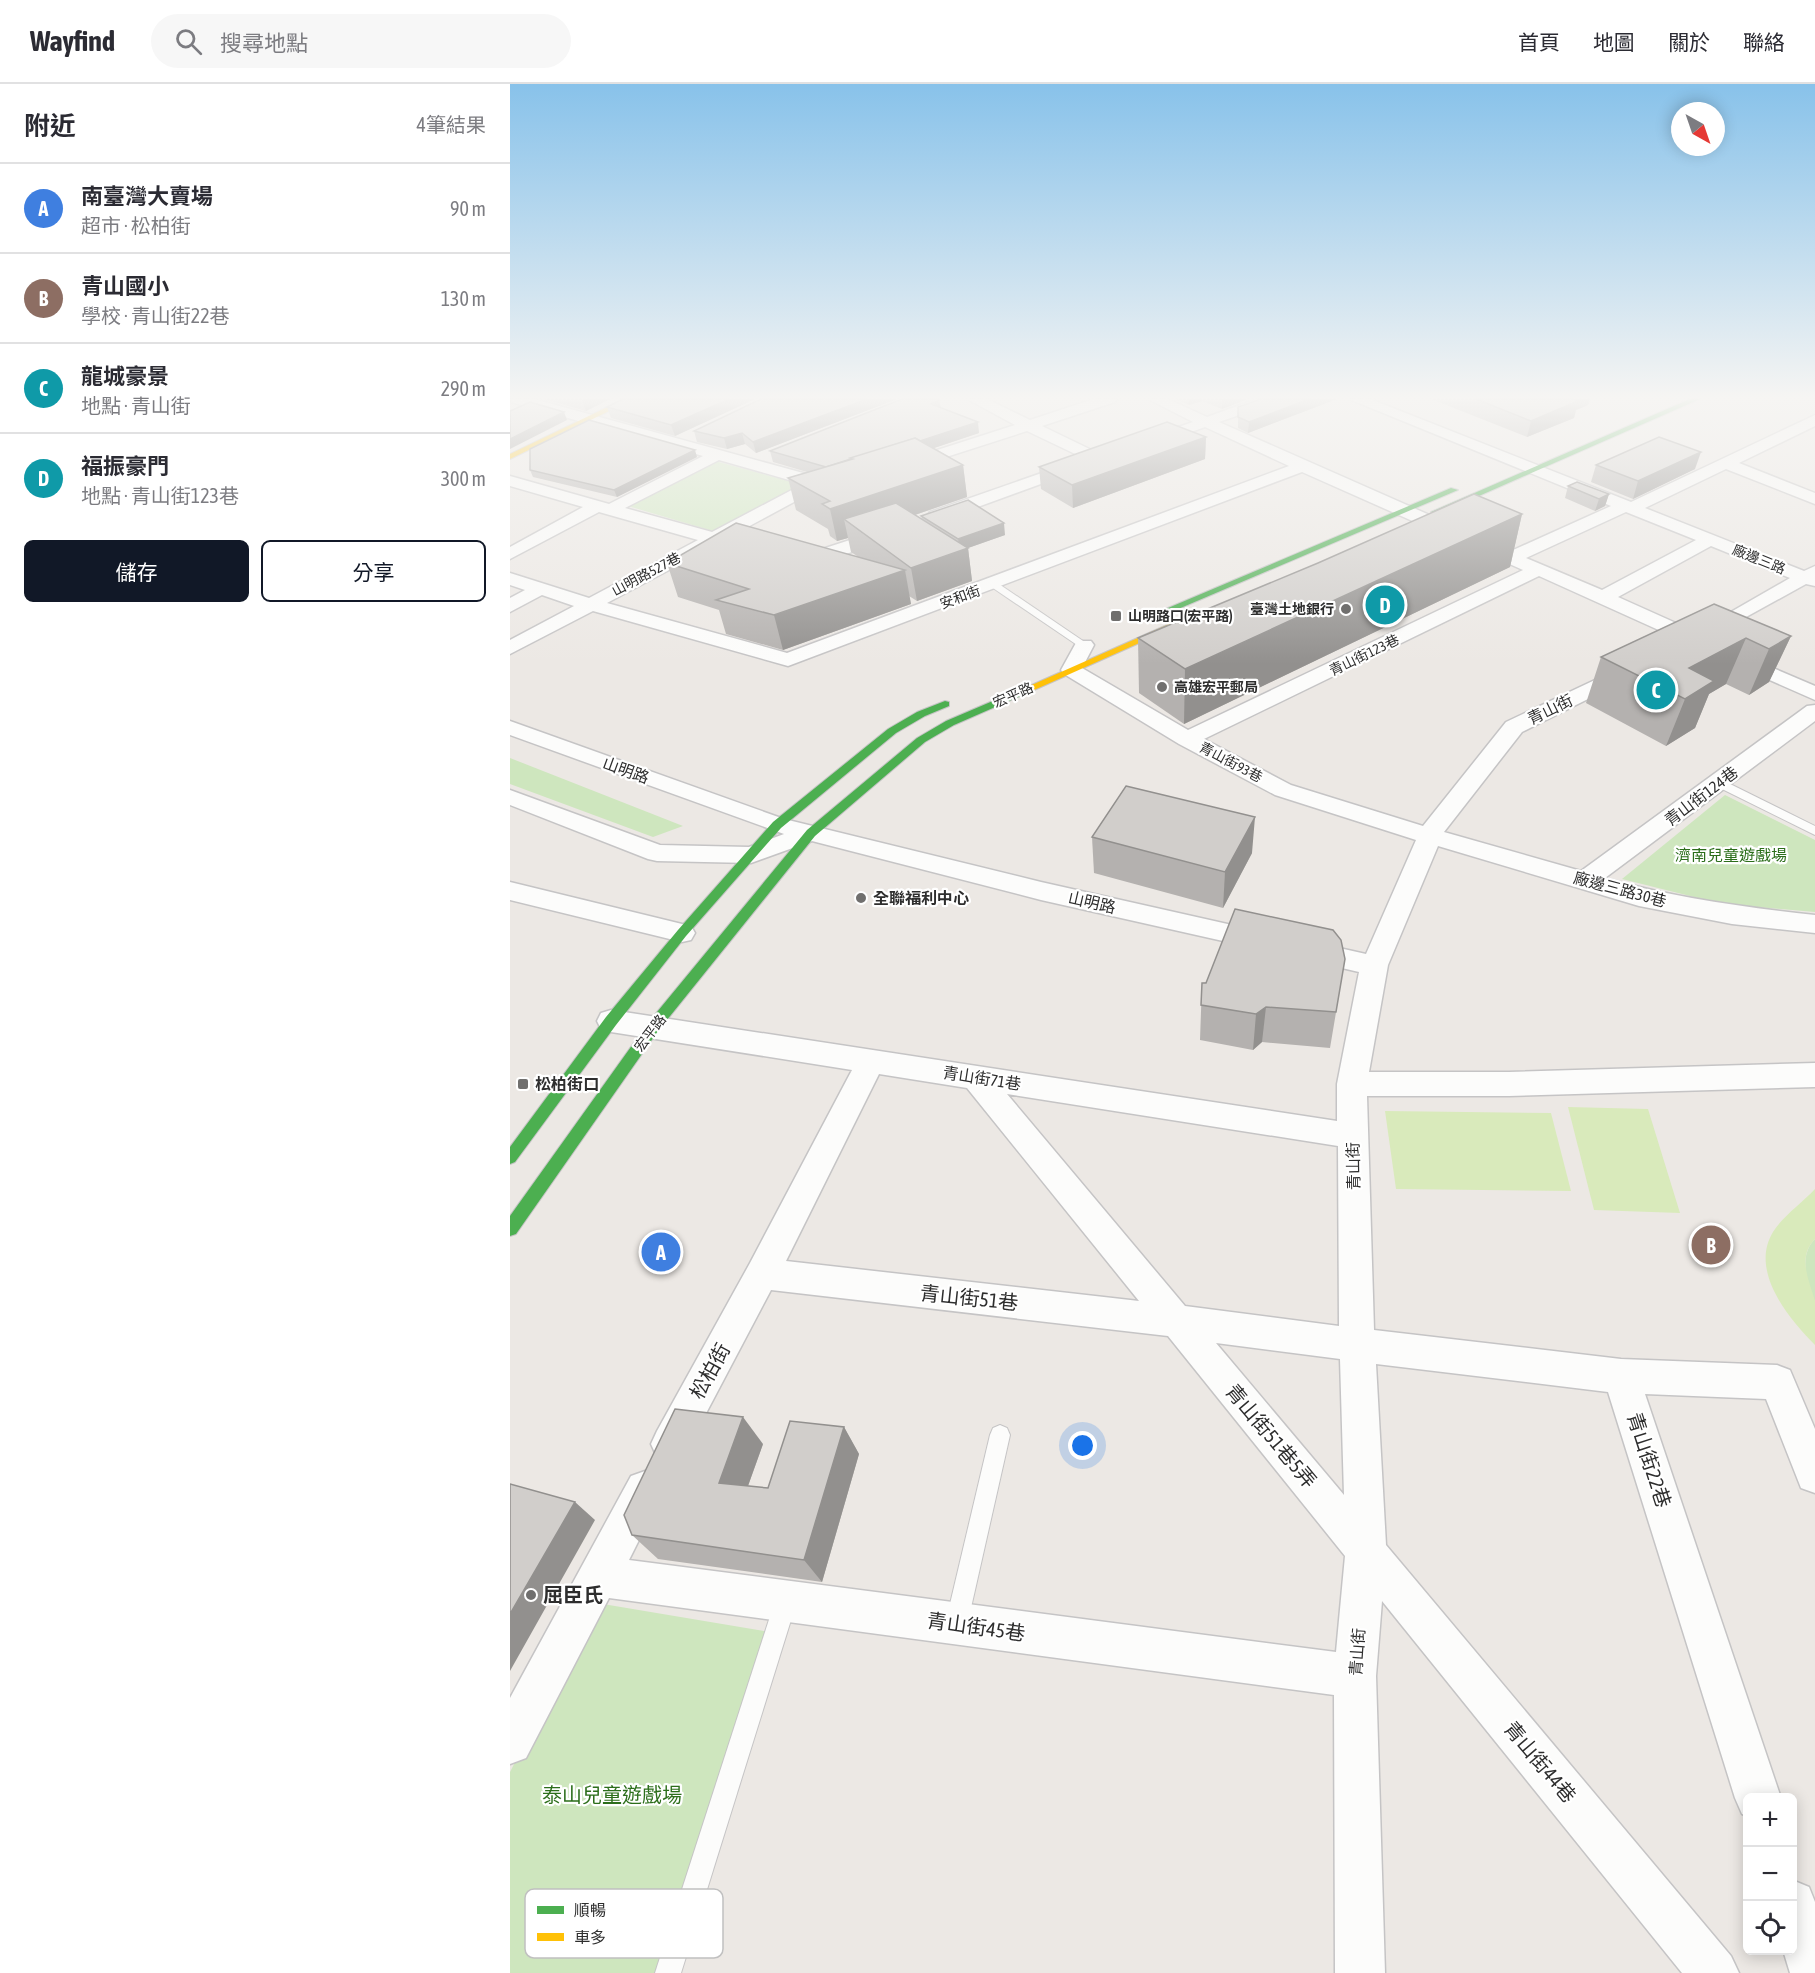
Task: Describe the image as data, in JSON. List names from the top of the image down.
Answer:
{
  "streets": {
    "street": [
      "廠邊三路",
      "山明路527巷",
      "安和街",
      "青山街123巷",
      "宏平路",
      "青山街",
      "青山街93巷",
      "山明路",
      "青山街124巷",
      "廠邊三路30巷",
      "青山街71巷",
      "青山街51巷",
      "松柏街",
      "青山街51巷5弄",
      "青山街22巷",
      "青山街45巷",
      "青山街44巷"
    ]
  },
  "crossings": [
    ["廠邊三路", "青山街"],
    ["山明路527巷", "安和街"],
    ["青山街123巷", "青山街93巷"],
    ["宏平路", "青山街93巷"],
    ["宏平路", "山明路"],
    ["宏平路", "青山街71巷"],
    ["青山街", "青山街93巷"],
    ["青山街", "山明路"],
    ["青山街", "廠邊三路30巷"],
    ["青山街", "青山街71巷"],
    ["青山街", "青山街51巷"],
    ["青山街", "青山街51巷5弄"],
    ["青山街", "青山街45巷"],
    ["青山街", "青山街44巷"],
    ["青山街93巷", "廠邊三路30巷"],
    ["青山街124巷", "廠邊三路30巷"],
    ["青山街71巷", "松柏街"],
    ["青山街51巷", "松柏街"],
    ["青山街51巷", "青山街51巷5弄"],
    ["松柏街", "青山街45巷"],
    ["青山街51巷5弄", "青山街44巷"]
  ],
  "parks": ["濟南兒童遊戲場", "泰山兒童遊戲場"],
  "places": {
    "other": [
      "臺灣土地銀行",
      "高雄宏平郵局",
      "全聯福利中心",
      "屈臣氏"
    ],
    "transit": ["山明路口(宏平路)", "松柏街口"]
  },
  "legend": ["順暢", "車多"],
  "north": "bottom right",
  "page": {
    "header": "Wayfind",
    "search": "搜尋地點",
    "nav": [
      "首頁",
      "地圖",
      "關於",
      "聯絡"
    ],
    "heading": ["附近", "4筆結果"],
    "list": [
      {
        "mark": "A",
        "name": "南臺灣大賣場",
        "note": "超市 · 松柏街",
        "value": "90 m"
      },
      {
        "mark": "B",
        "name": "青山國小",
        "note": "學校 · 青山街22巷",
        "value": "130 m"
      },
      {
        "mark": "C",
        "name": "龍城豪景",
        "note": "地點 · 青山街",
        "value": "290 m"
      },
      {
        "mark": "D",
        "name": "福振豪門",
        "note": "地點 · 青山街123巷",
        "value": "300 m"
      }
    ],
    "buttons": ["儲存", "分享"],
    "pins": [
      "D",
      "C",
      "B",
      "A"
    ],
    "map_buttons": ["+", "−"]
  }
}
